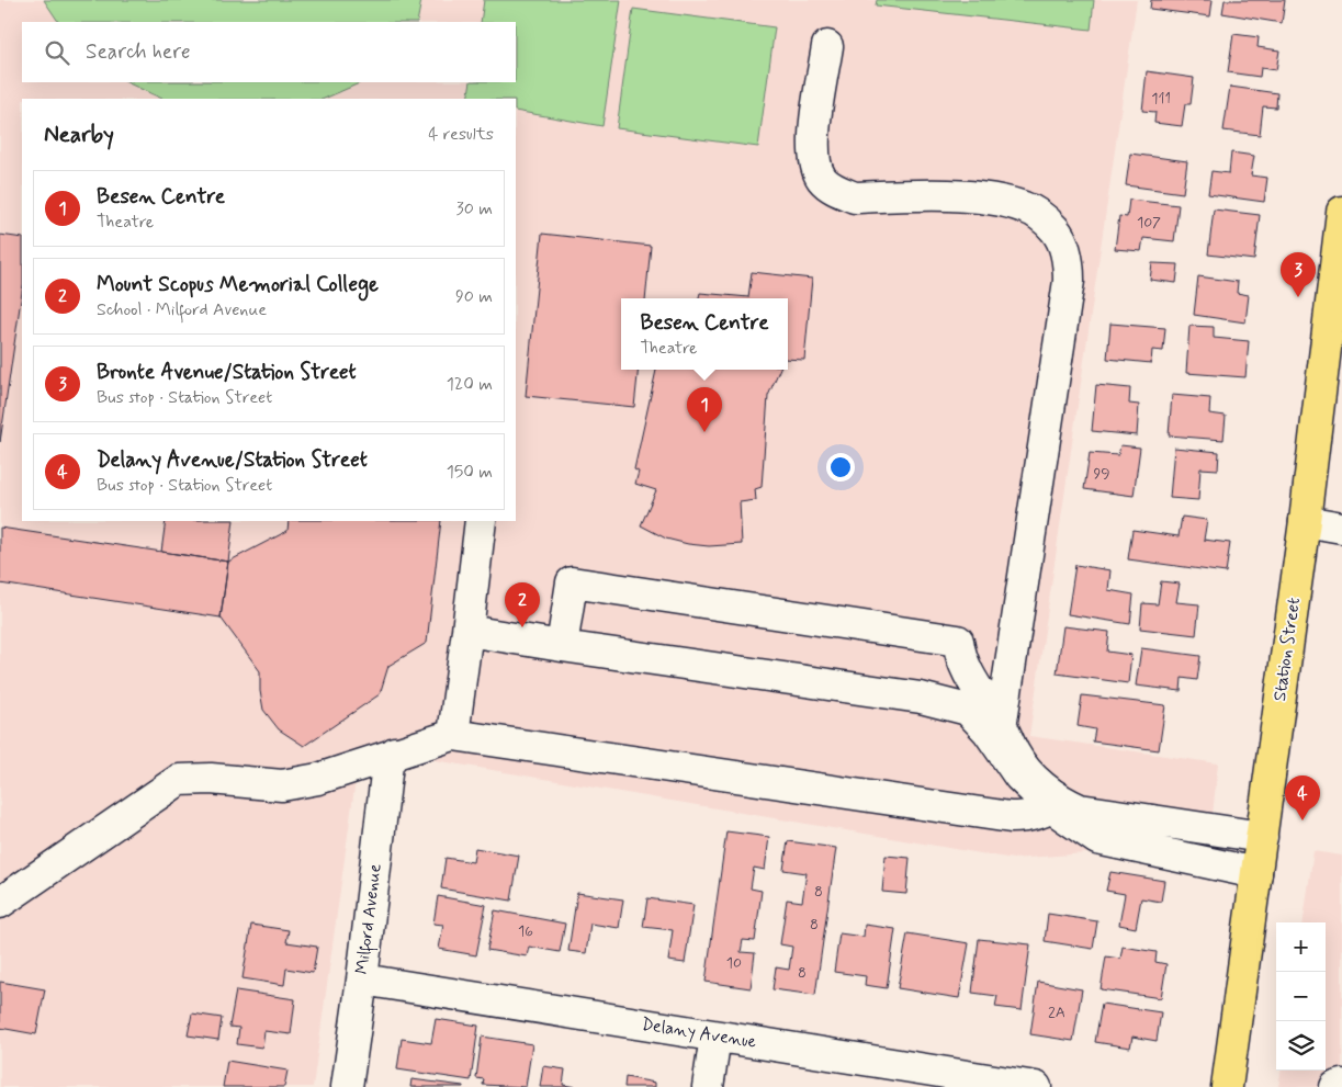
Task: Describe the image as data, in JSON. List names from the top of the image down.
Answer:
{
  "streets": {
    "main road": ["Station Street"],
    "street": ["Milford Avenue", "Delany Avenue"]
  },
  "crossings": [
    ["Milford Avenue", "Delany Avenue"]
  ],
  "house_numbers": [
    "111",
    "107",
    "99",
    "8",
    "8",
    "16",
    "10",
    "8",
    "2A"
  ],
  "page": {
    "search": "Search here",
    "heading": ["Nearby", "4 results"],
    "list": [
      {
        "mark": "1",
        "name": "Besen Centre",
        "note": "Theatre",
        "value": "30 m"
      },
      {
        "mark": "2",
        "name": "Mount Scopus Memorial College",
        "note": "School · Milford Avenue",
        "value": "90 m"
      },
      {
        "mark": "3",
        "name": "Bronte Avenue/Station Street",
        "note": "Bus stop · Station Street",
        "value": "120 m"
      },
      {
        "mark": "4",
        "name": "Delany Avenue/Station Street",
        "note": "Bus stop · Station Street",
        "value": "150 m"
      }
    ],
    "pins": [
      "3",
      "1",
      "2",
      "4"
    ],
    "popup": ["Besen Centre", "Theatre"],
    "map_buttons": ["+", "−"]
  }
}
